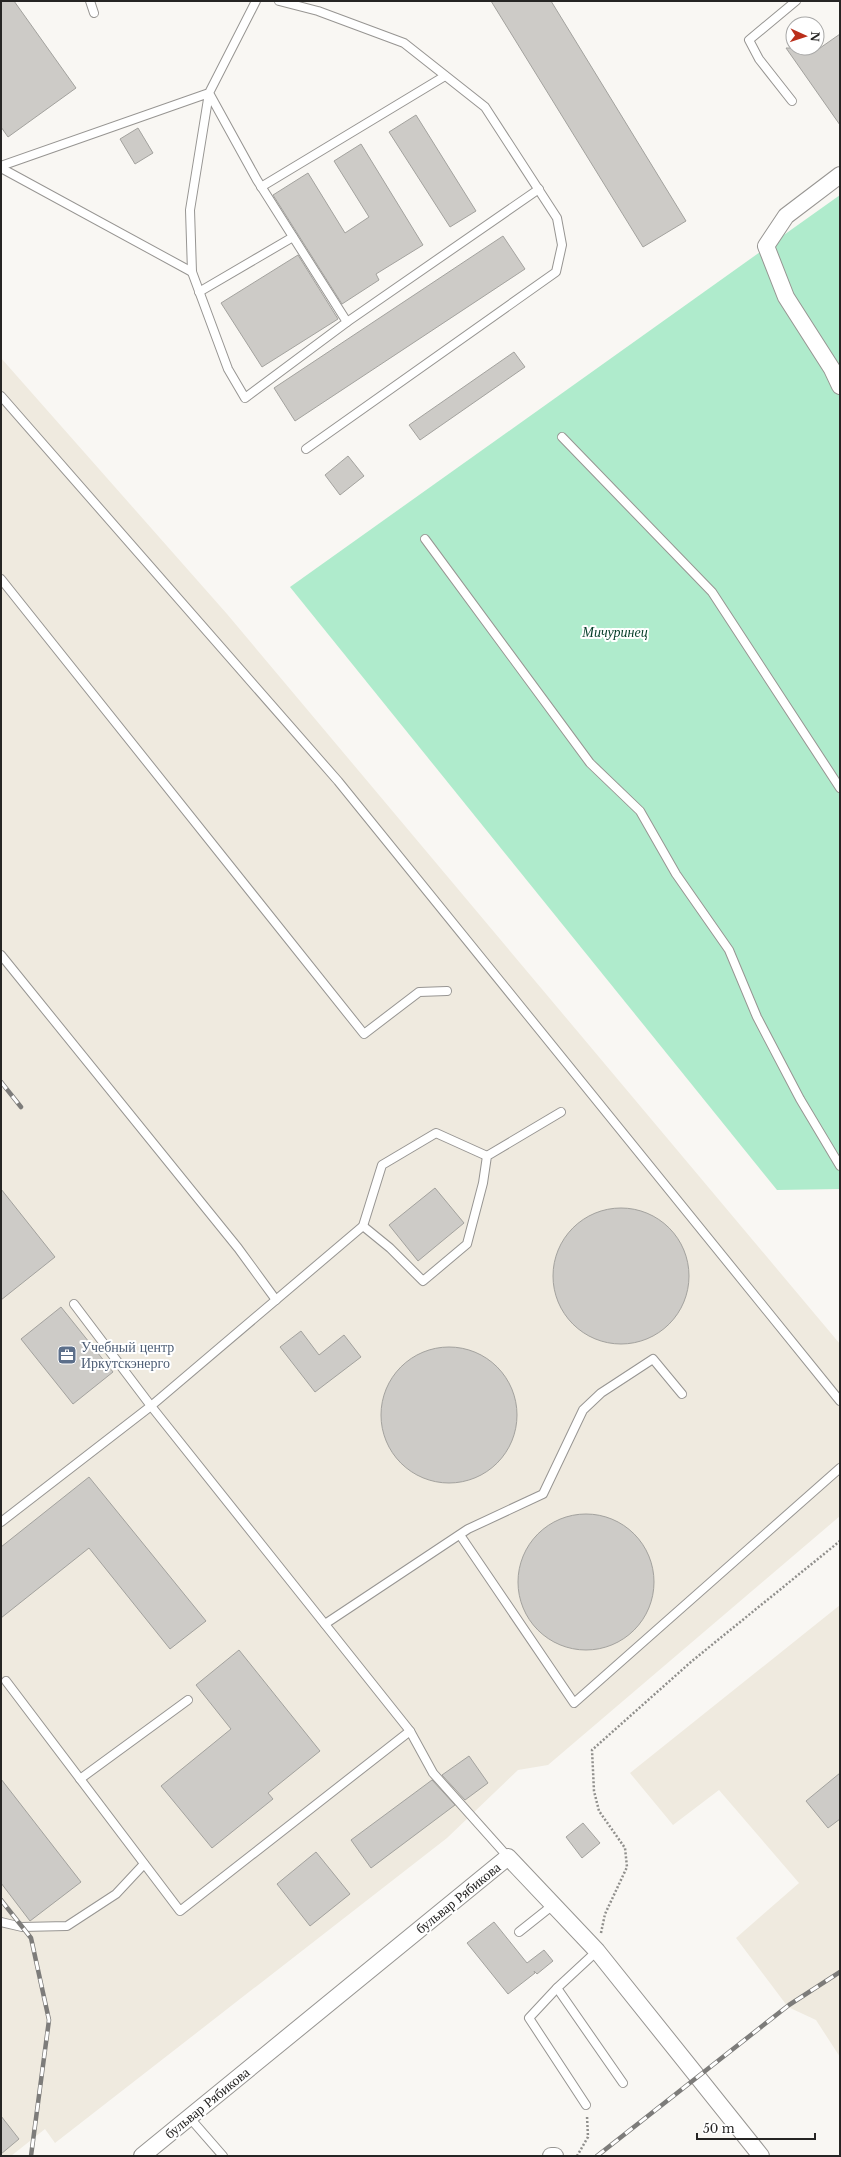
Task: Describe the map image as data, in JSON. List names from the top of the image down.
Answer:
{
  "streets": {
    "street": ["бульвар Рябикова"]
  },
  "parks": ["Мичуринец"],
  "places": {
    "office": ["Учебный центр Иркутскэнерго"]
  },
  "scale_bar": "50 m",
  "north": "right"
}
